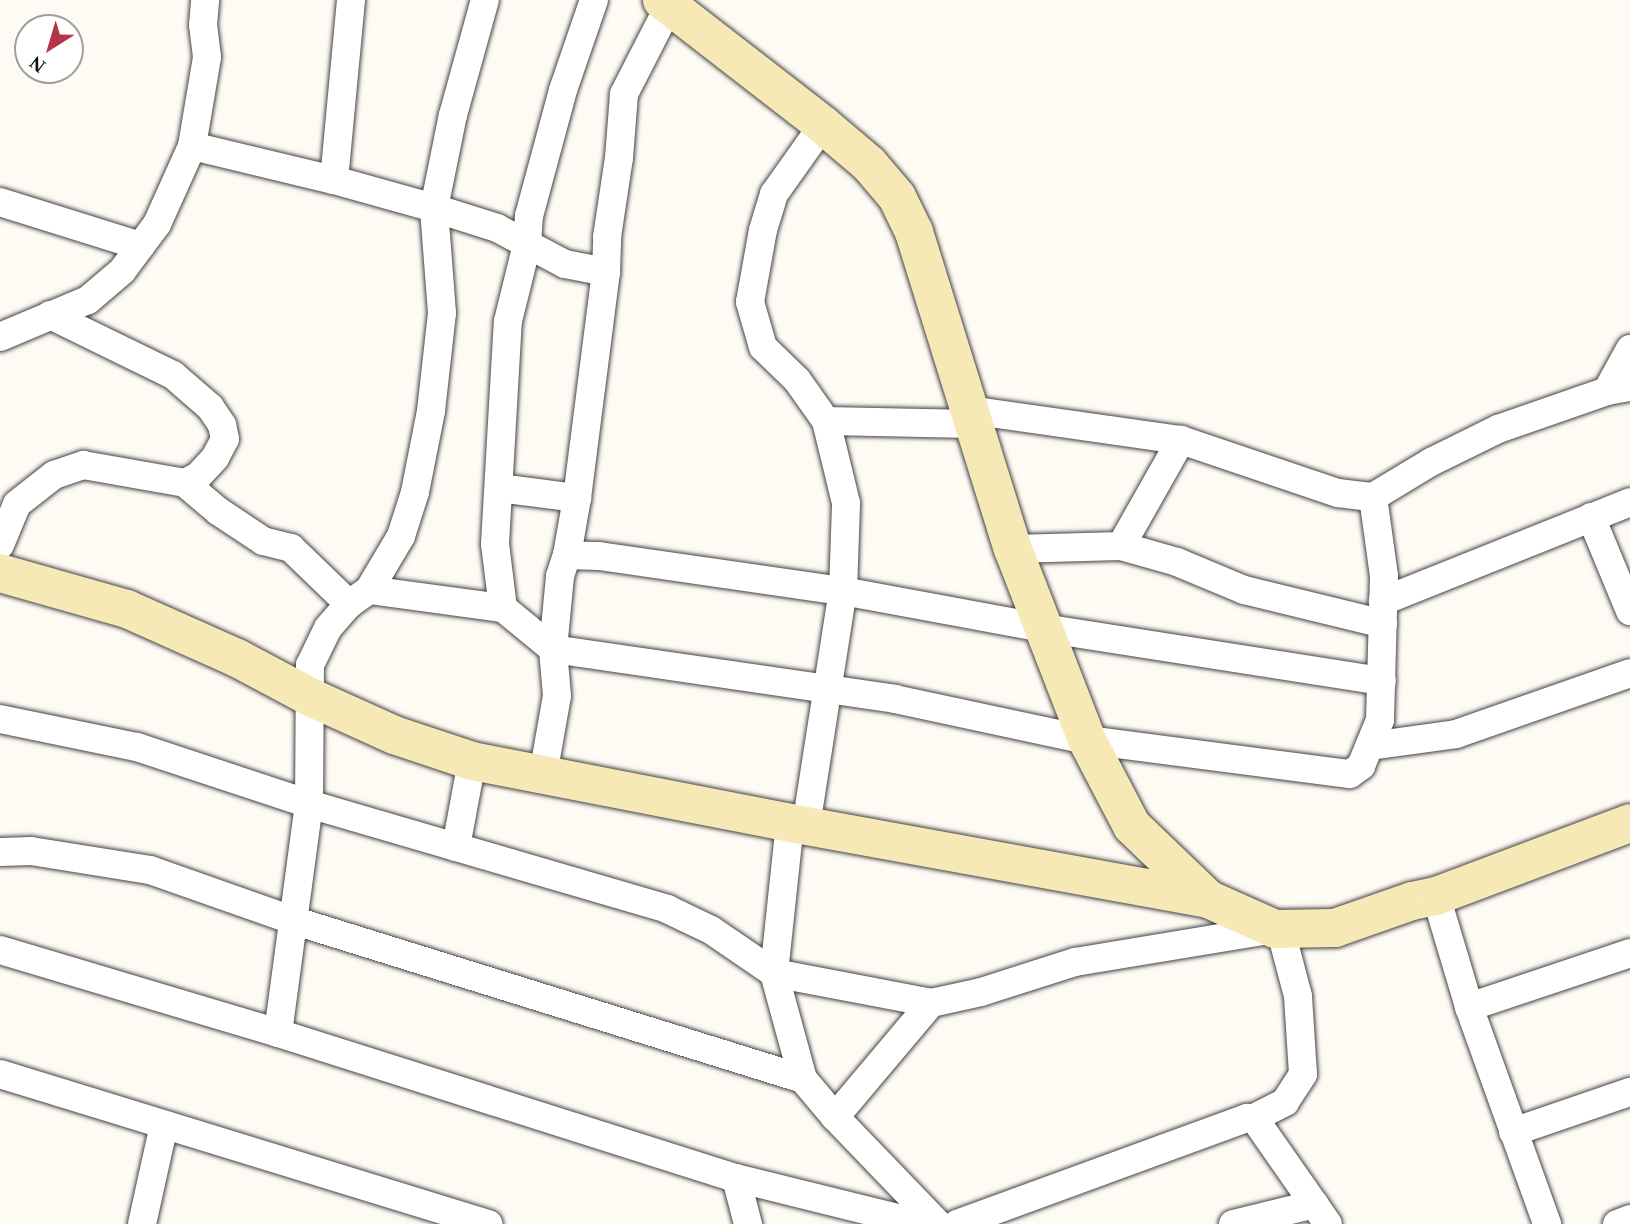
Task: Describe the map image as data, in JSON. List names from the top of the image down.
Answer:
{
  "north": "bottom left"
}
